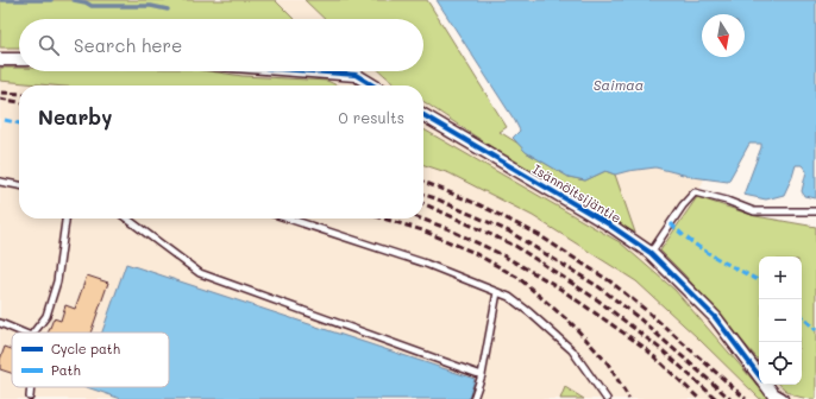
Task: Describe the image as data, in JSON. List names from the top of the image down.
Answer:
{
  "streets": {
    "street": ["Isännöitsijäntie"]
  },
  "water": ["Saimaa"],
  "legend": ["Cycle path", "Path"],
  "north": "bottom",
  "page": {
    "search": "Search here",
    "heading": ["Nearby", "0 results"],
    "map_buttons": ["+", "−"]
  }
}
